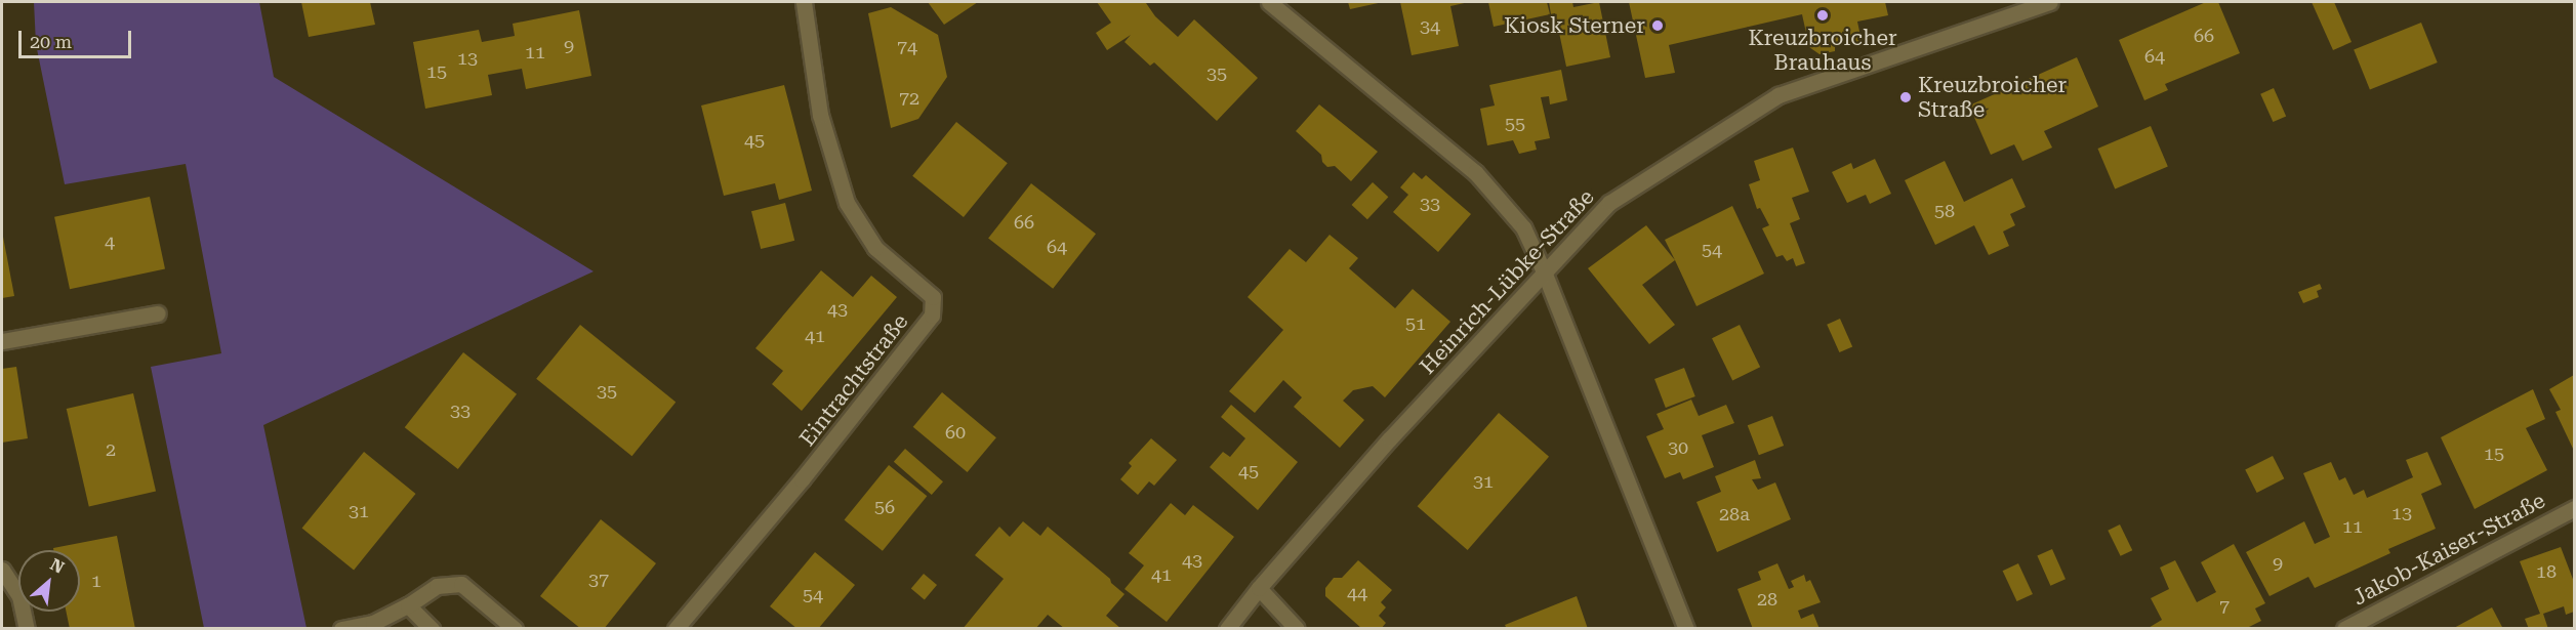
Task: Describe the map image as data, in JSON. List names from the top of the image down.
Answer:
{
  "streets": {
    "street": ["Heinrich-Lübke-Straße", "Eintrachtstraße", "Jakob-Kaiser-Straße"]
  },
  "places": ["Kreuzbroicher Brauhaus", "Kiosk Sterner", "Kreuzbroicher Straße"],
  "house_numbers": [
    "34",
    "66",
    "9",
    "74",
    "11",
    "64",
    "13",
    "15",
    "35",
    "72",
    "55",
    "45",
    "33",
    "58",
    "66",
    "4",
    "64",
    "54",
    "43",
    "51",
    "41",
    "35",
    "33",
    "60",
    "30",
    "2",
    "15",
    "45",
    "31",
    "56",
    "31",
    "13",
    "28a",
    "11",
    "43",
    "9",
    "18",
    "41",
    "37",
    "1",
    "44",
    "54",
    "28",
    "7"
  ],
  "scale_bar": "20 m",
  "north": "top right"
}
